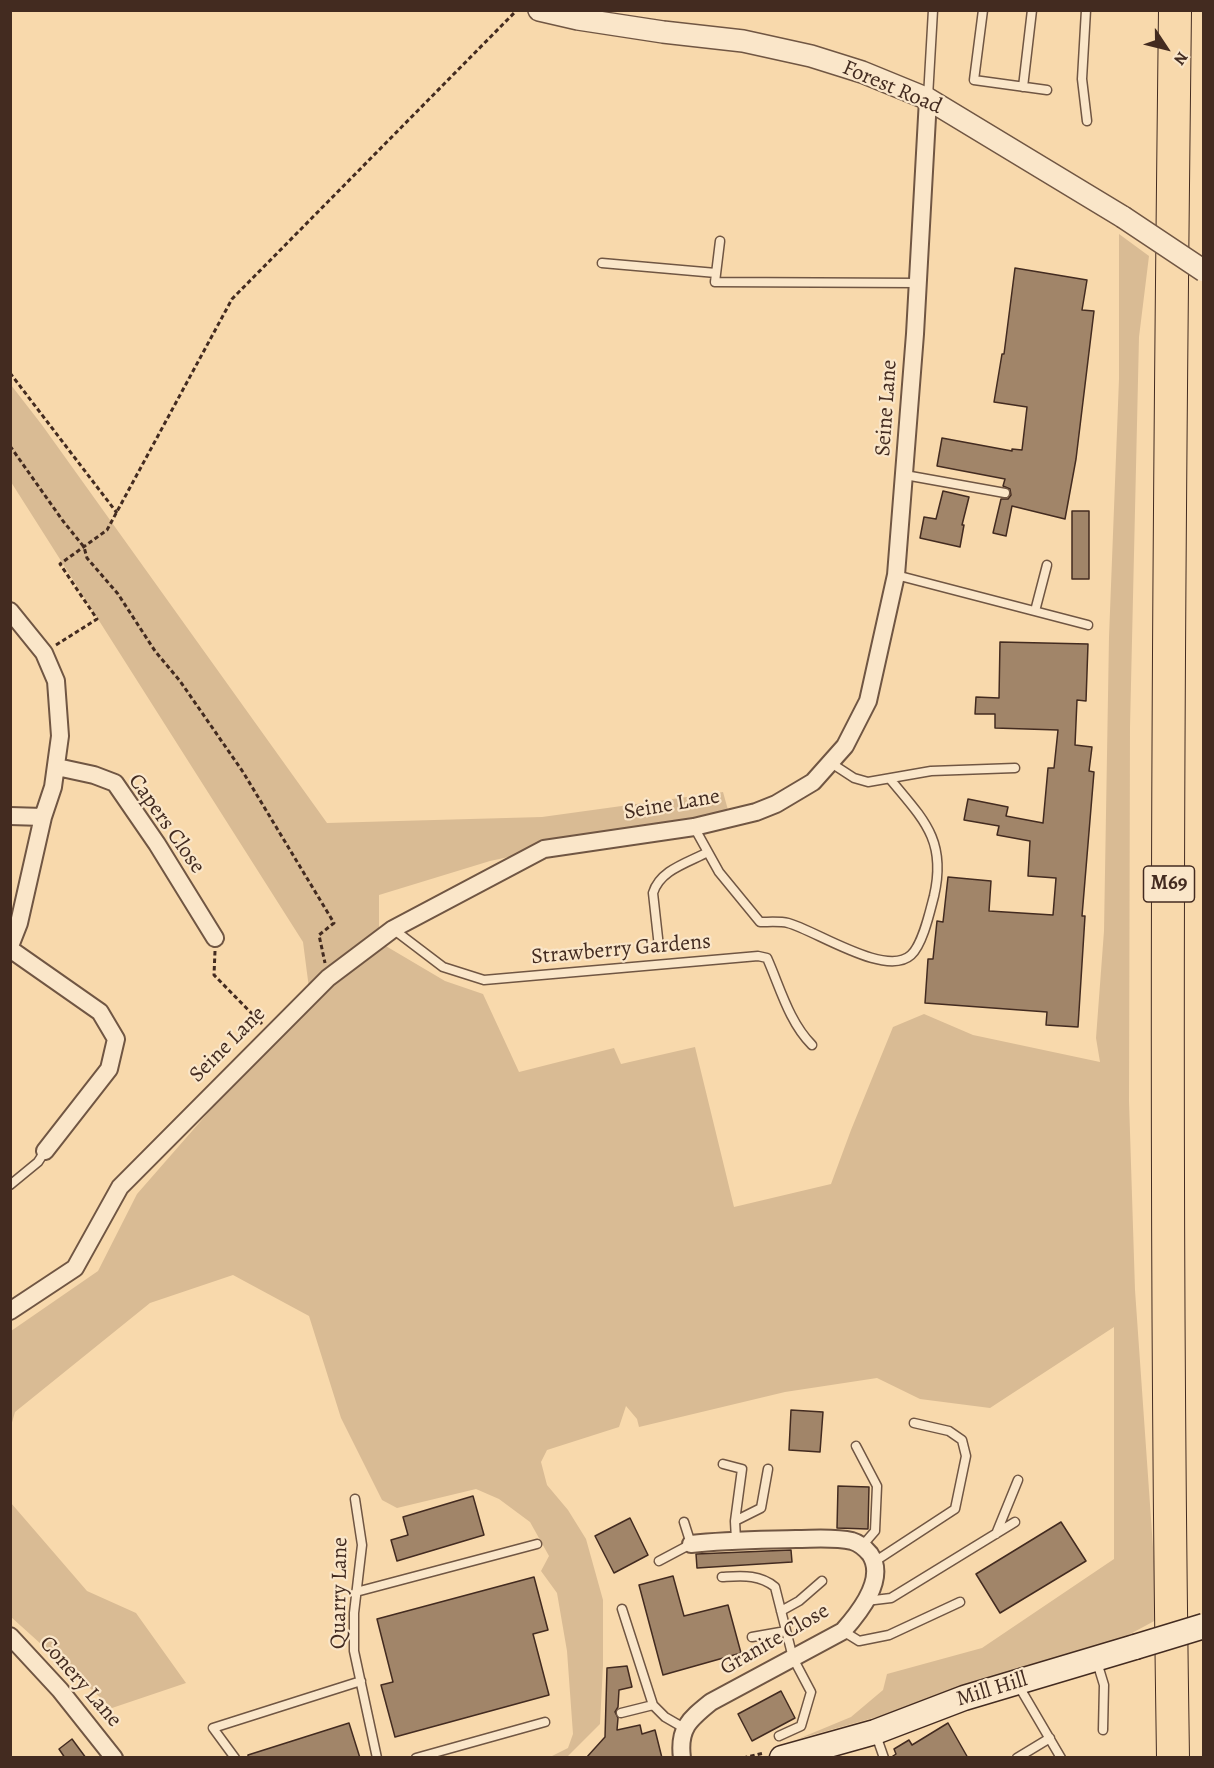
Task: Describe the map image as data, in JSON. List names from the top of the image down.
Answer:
{
  "streets": {
    "highway": ["M69"],
    "main road": ["Mill Hill"],
    "street": [
      "Forest Road",
      "Seine Lane",
      "Capers Close",
      "Granite Close",
      "Conery Lane"
    ],
    "lane": ["Strawberry Gardens", "Quarry Lane"]
  },
  "crossings": [
    ["Forest Road", "Seine Lane"],
    ["Seine Lane", "Strawberry Gardens"]
  ],
  "north": "bottom right"
}
